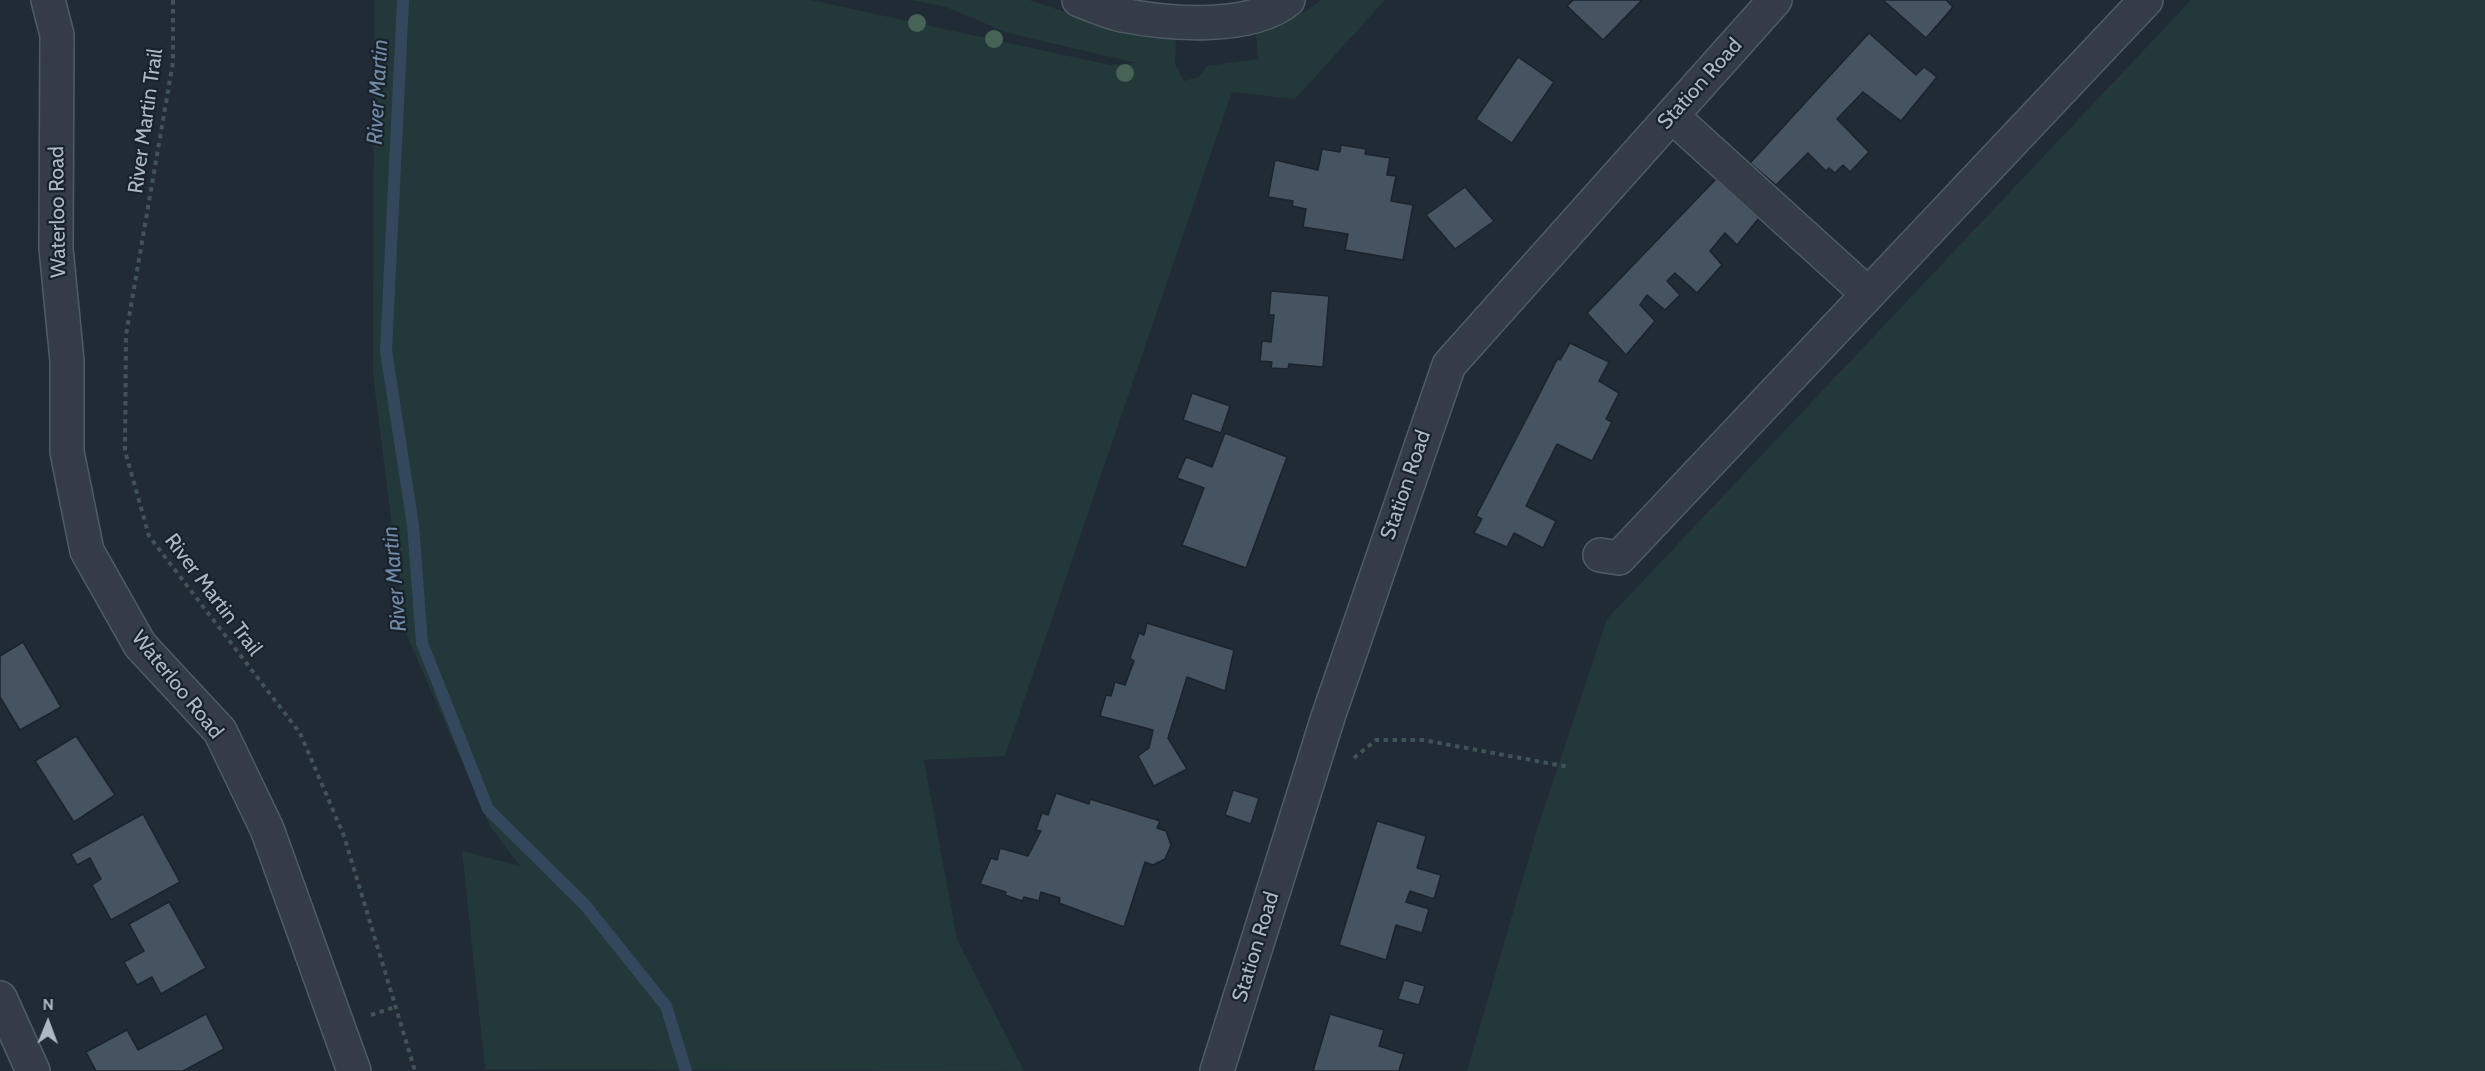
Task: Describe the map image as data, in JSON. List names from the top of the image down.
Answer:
{
  "streets": {
    "street": ["Station Road", "Waterloo Road"],
    "path": ["River Martin Trail"]
  },
  "water": ["River Martin"],
  "north": "top"
}
